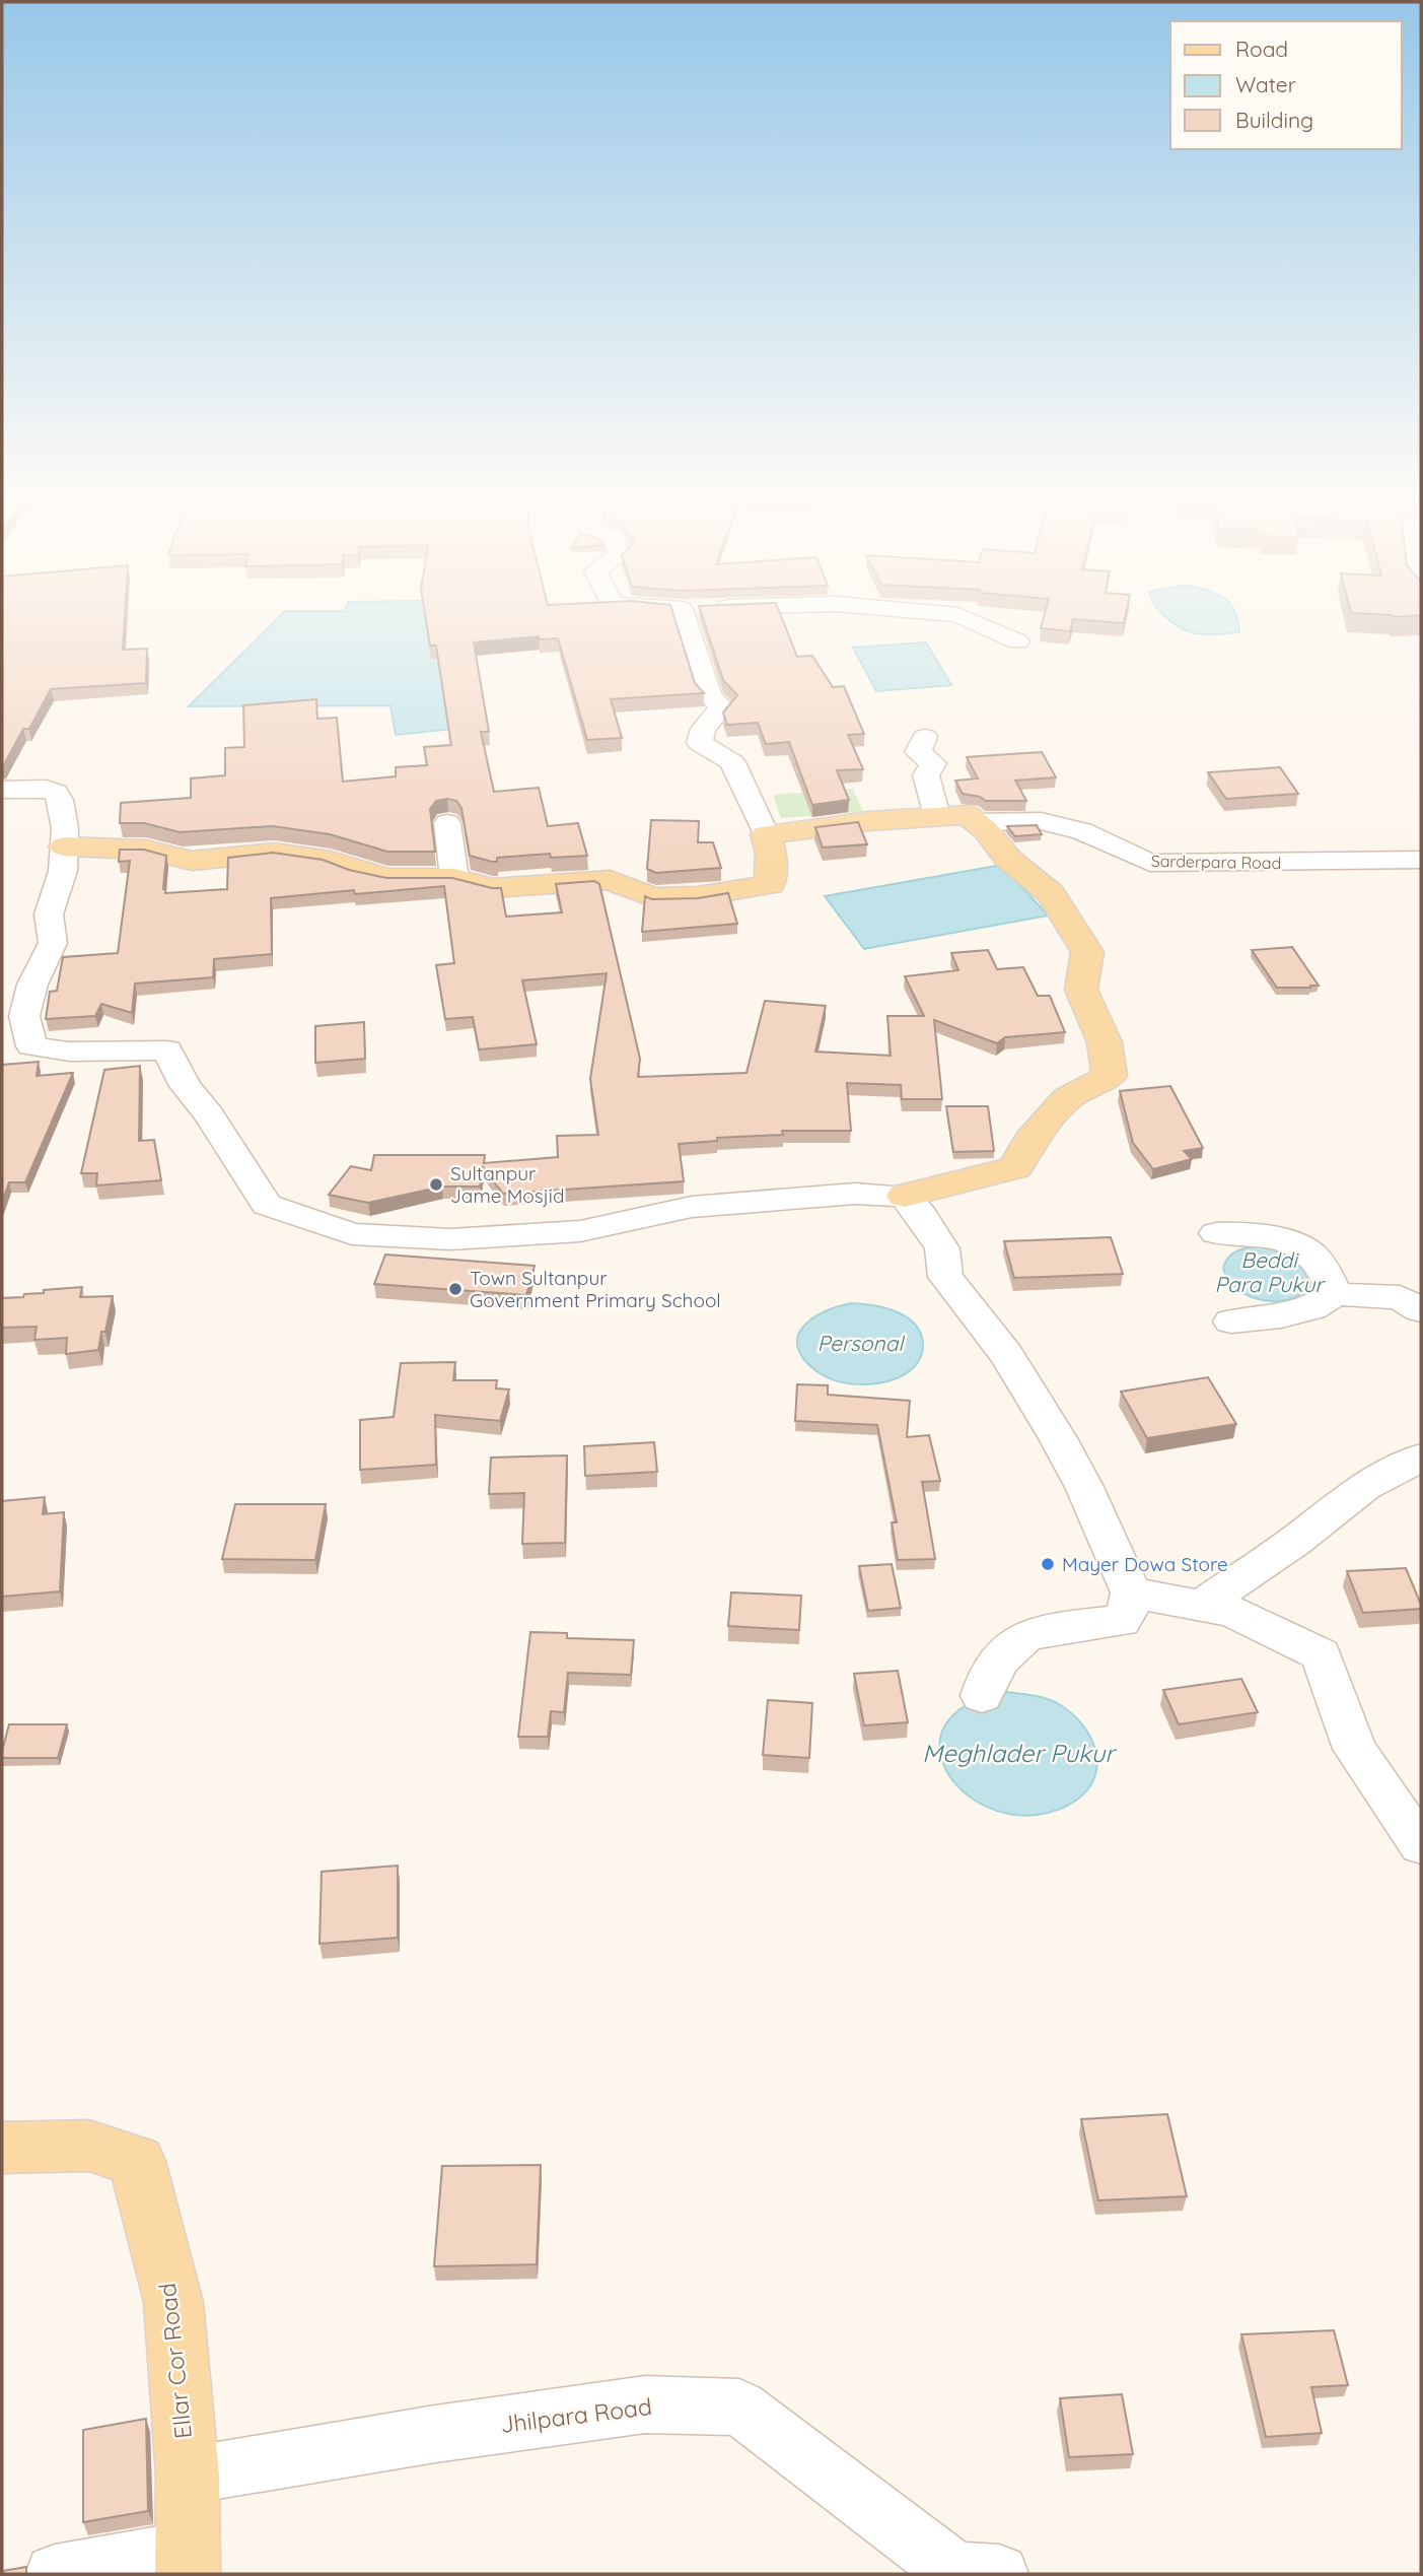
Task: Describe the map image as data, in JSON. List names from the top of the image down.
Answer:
{
  "streets": {
    "main road": ["Ellar Cor Road"],
    "street": ["Sarderpara Road", "Jhilpara Road"]
  },
  "crossings": [
    ["Ellar Cor Road", "Jhilpara Road"]
  ],
  "water": ["Beddi Para Pukur", "Personal", "Meghlader Pukur"],
  "places": ["Sultanpur Jame Mosjid", "Town Sultanpur Government Primary School", "Mayer Dowa Store"],
  "legend": ["Road", "Water", "Building"]
}
